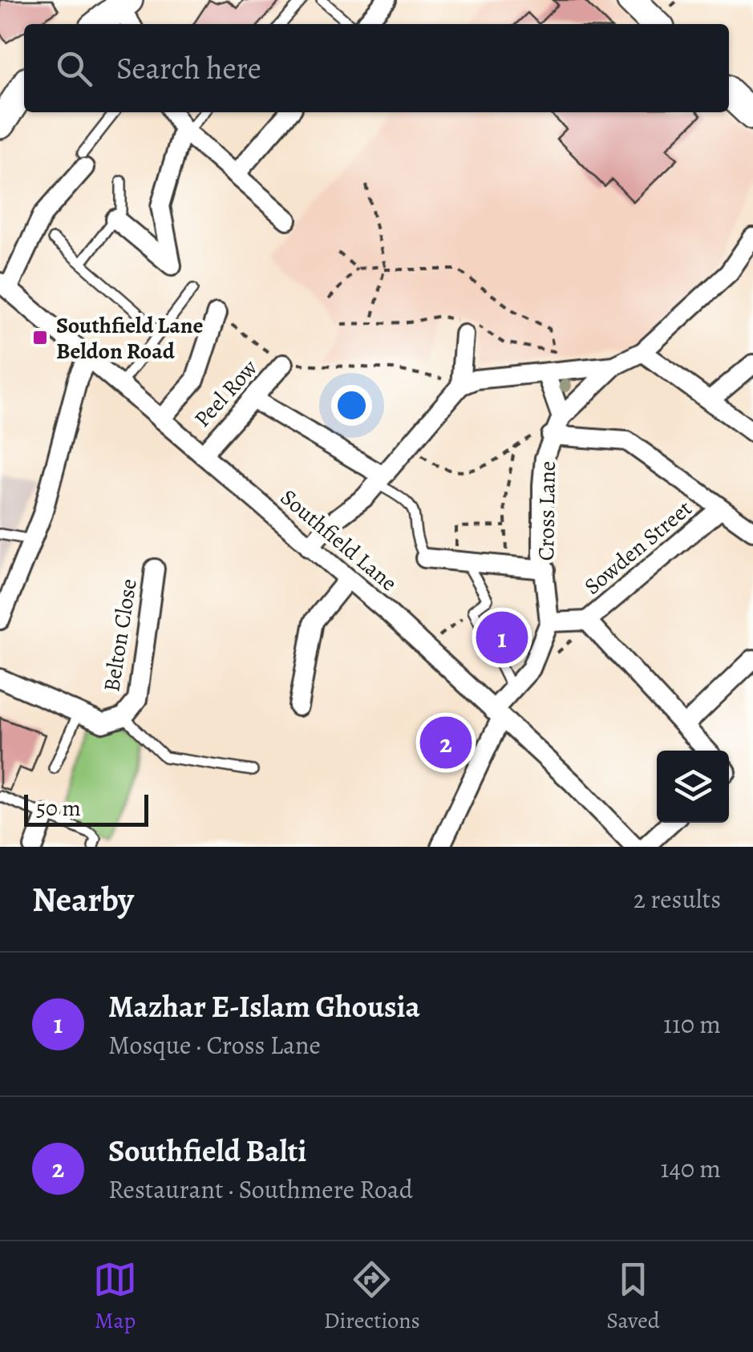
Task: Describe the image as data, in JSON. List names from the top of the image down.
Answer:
{
  "streets": {
    "street": [
      "Peel Row",
      "Cross Lane",
      "Southfield Lane",
      "Sowden Street",
      "Belton Close"
    ]
  },
  "crossings": [
    ["Peel Row", "Southfield Lane"],
    ["Cross Lane", "Southfield Lane"],
    ["Cross Lane", "Sowden Street"]
  ],
  "places": {
    "transit": ["Southfield Lane Beldon Road"]
  },
  "scale_bar": "50 m",
  "page": {
    "search": "Search here",
    "pins": ["1", "2"],
    "scale": "50 m",
    "heading": ["Nearby", "2 results"],
    "list": [
      {
        "mark": "1",
        "name": "Mazhar E-Islam Ghousia",
        "note": "Mosque · Cross Lane",
        "value": "110 m"
      },
      {
        "mark": "2",
        "name": "Southfield Balti",
        "note": "Restaurant · Southmere Road",
        "value": "140 m"
      }
    ],
    "nav": ["Map", "Directions", "Saved"]
  }
}
